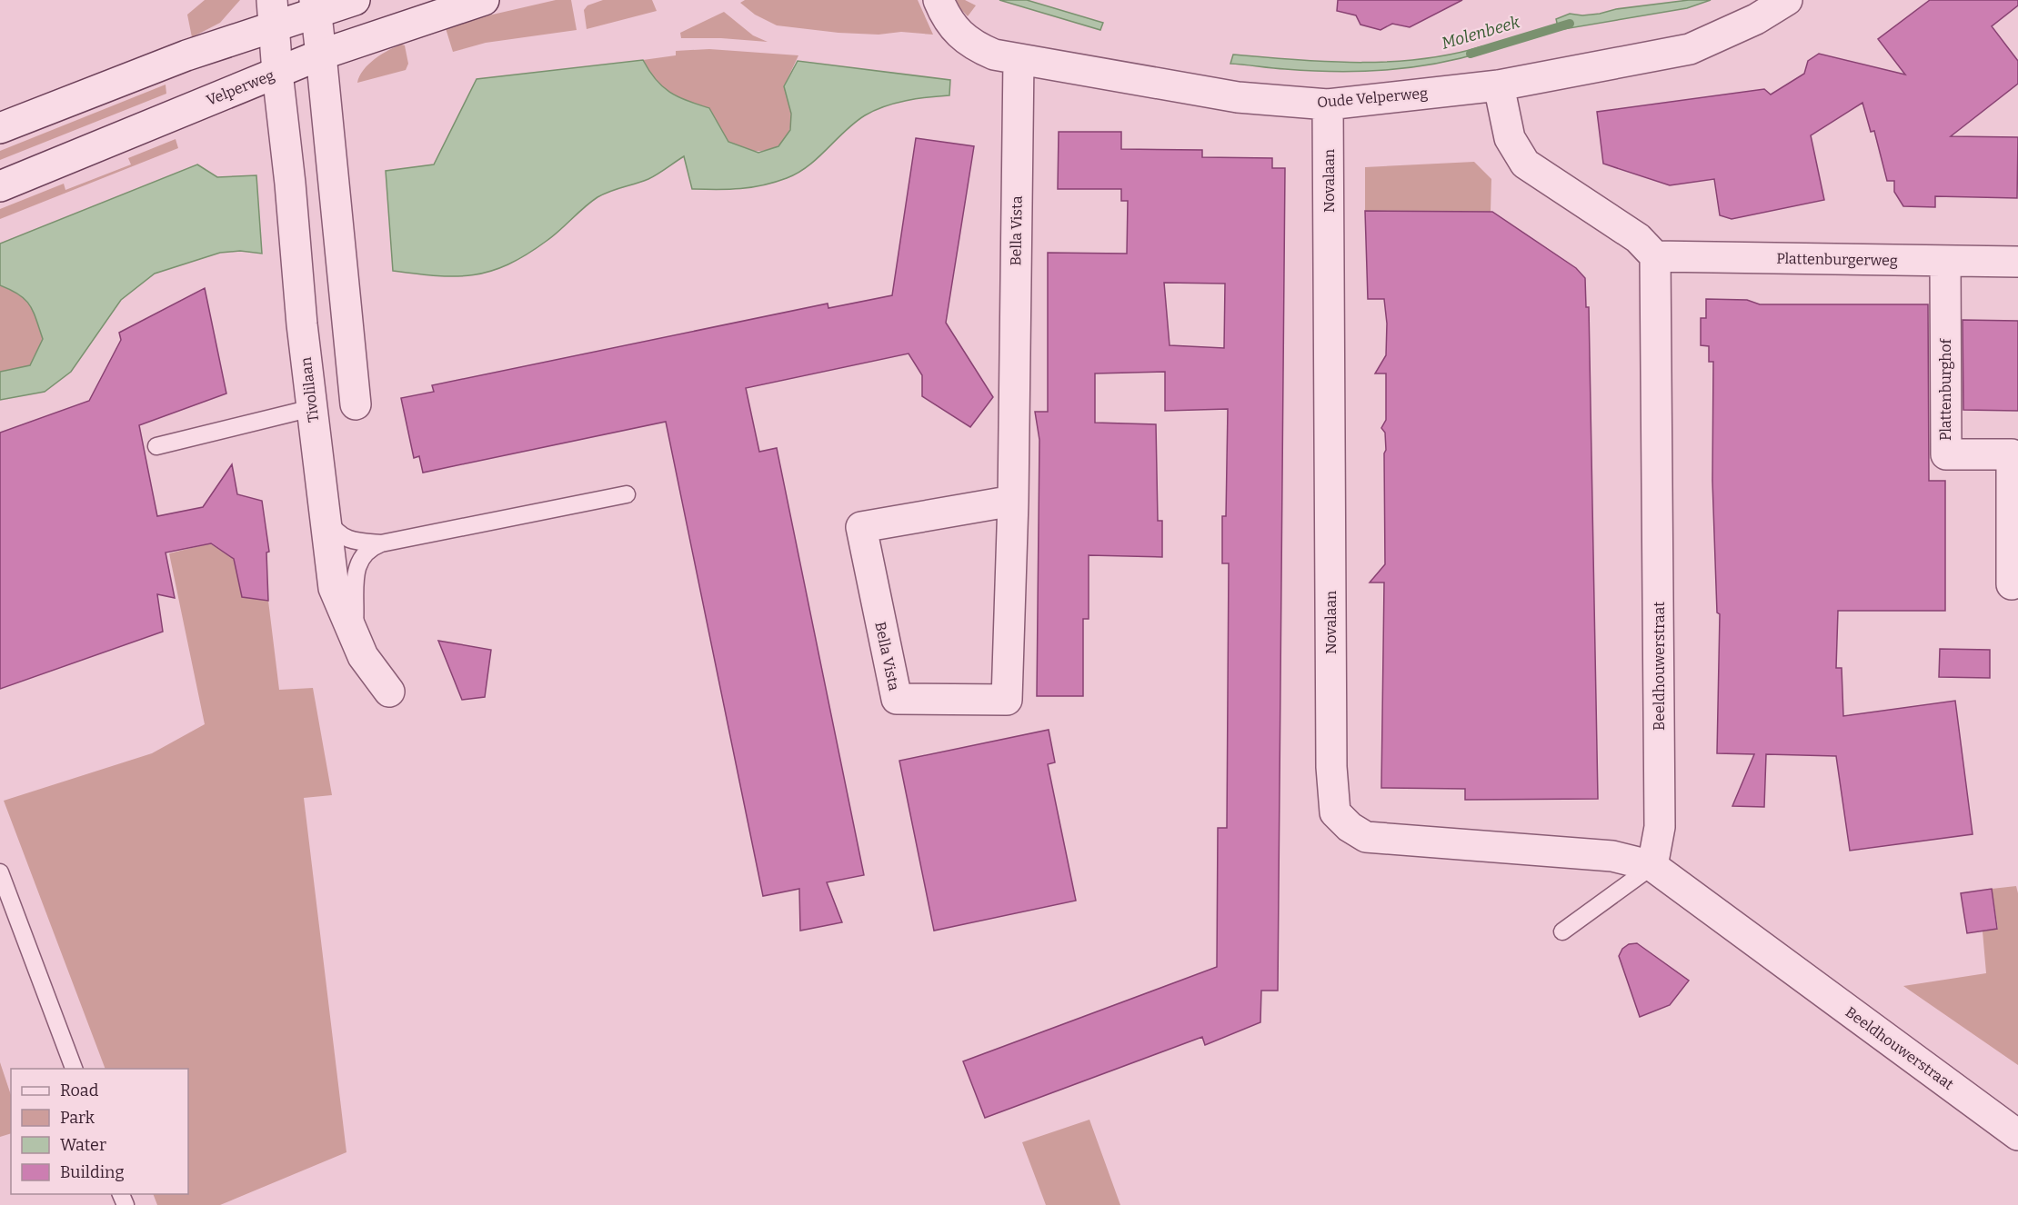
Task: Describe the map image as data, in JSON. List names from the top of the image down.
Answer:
{
  "streets": {
    "street": [
      "Velperweg",
      "Oude Velperweg",
      "Novalaan",
      "Bella Vista",
      "Plattenburgerweg",
      "Tivolilaan",
      "Plattenburghof",
      "Beeldhouwerstraat"
    ]
  },
  "crossings": [
    ["Velperweg", "Tivolilaan"],
    ["Oude Velperweg", "Novalaan"],
    ["Oude Velperweg", "Bella Vista"],
    ["Novalaan", "Beeldhouwerstraat"],
    ["Plattenburgerweg", "Plattenburghof"],
    ["Plattenburgerweg", "Beeldhouwerstraat"]
  ],
  "water": ["Molenbeek"],
  "legend": [
    "Road",
    "Park",
    "Water",
    "Building"
  ]
}
